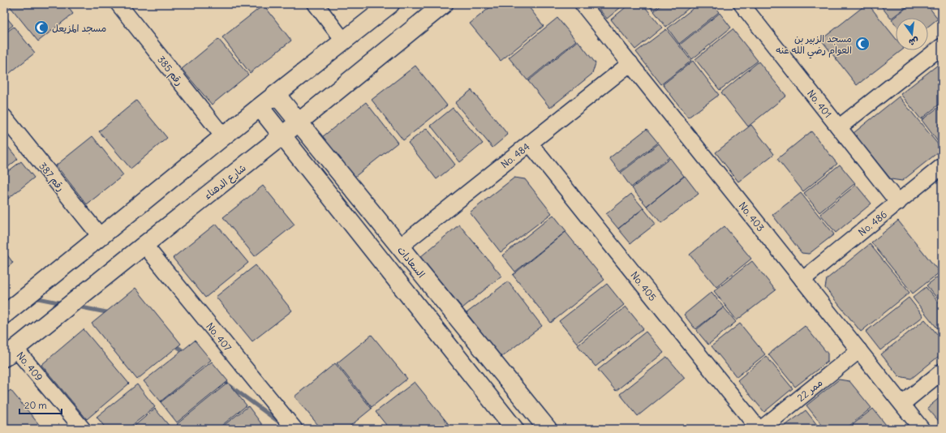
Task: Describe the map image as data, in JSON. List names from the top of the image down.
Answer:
{
  "streets": {
    "street": [
      "رقم 385",
      "No. 401",
      "No. 484",
      "رقم 387",
      "شارع الدهناء",
      "No. 403",
      "No. 486",
      "السعادات",
      "No. 405",
      "No. 407",
      "No. 409",
      "ممر 22"
    ]
  },
  "crossings": [
    ["No. 401", "No. 486"],
    ["No. 484", "No. 403"],
    ["No. 484", "السعادات"],
    ["No. 484", "No. 405"],
    ["شارع الدهناء", "السعادات"],
    ["شارع الدهناء", "No. 407"],
    ["شارع الدهناء", "No. 409"],
    ["No. 403", "No. 486"],
    ["No. 403", "ممر 22"],
    ["No. 405", "ممر 22"]
  ],
  "places": {
    "mosque": ["مسجد المزيعل", "مسجد الزبير بن العوام رضي الله عنه"]
  },
  "scale_bar": "20 m",
  "north": "bottom"
}
